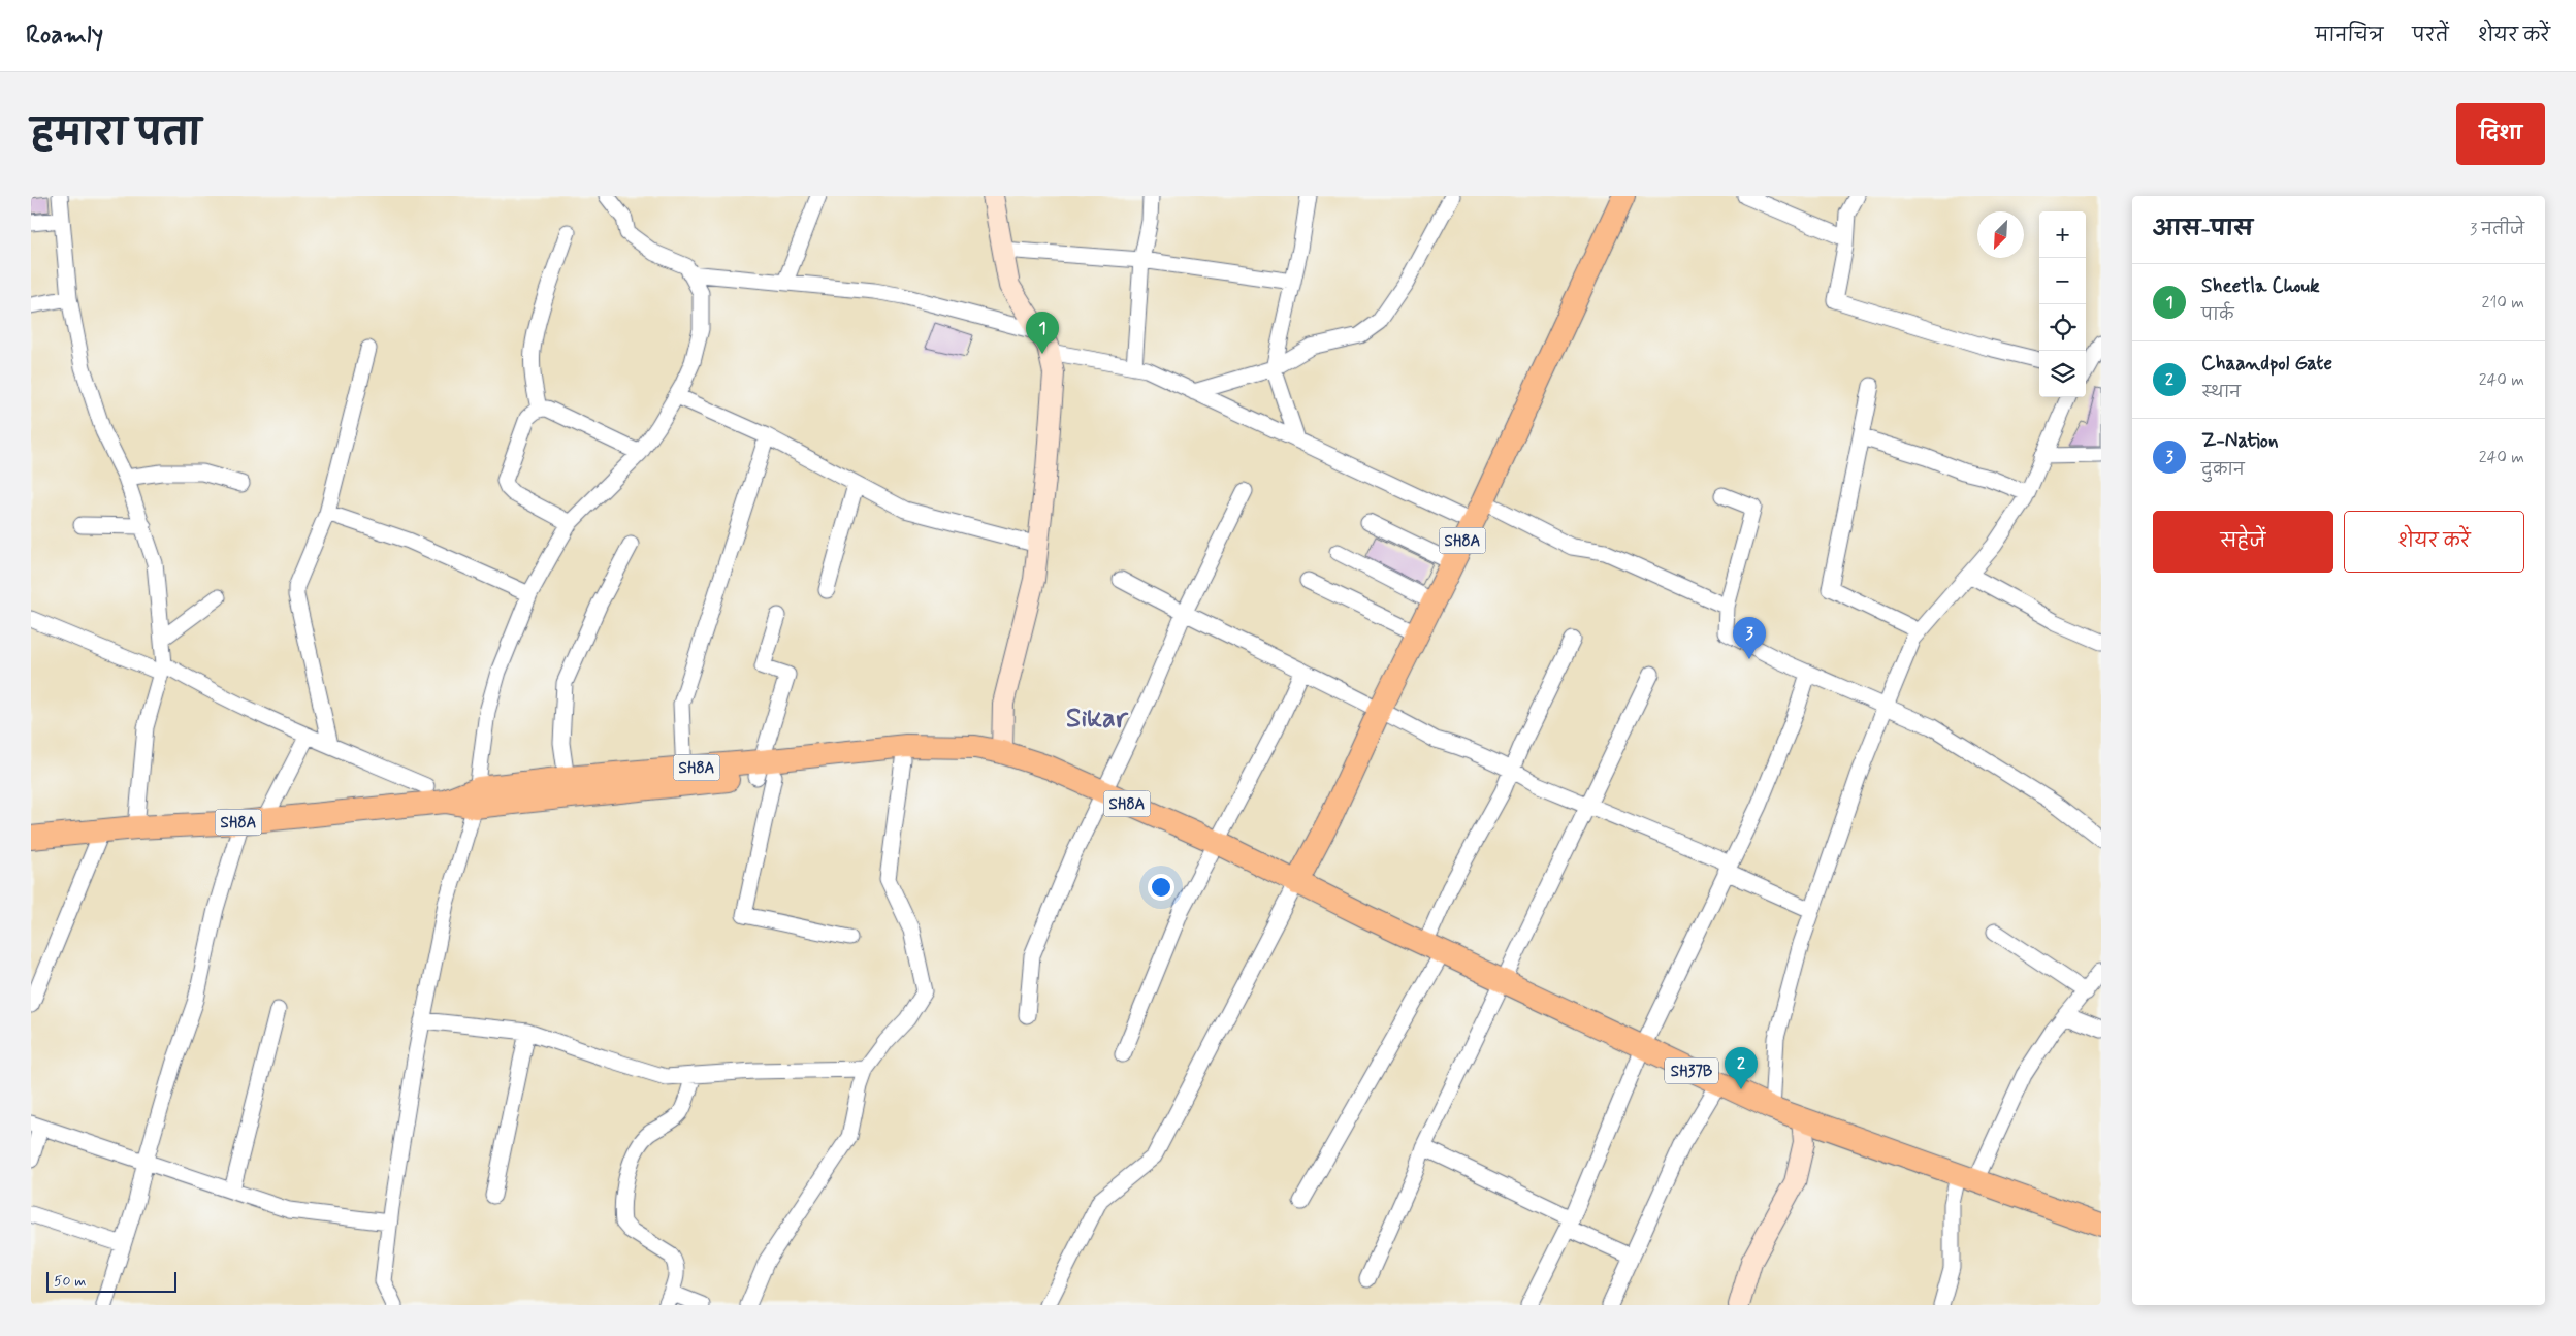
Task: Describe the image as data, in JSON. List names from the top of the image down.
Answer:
{
  "streets": {
    "main road": ["SH8A", "SH37B"]
  },
  "crossings": [
    ["SH8A", "SH37B"]
  ],
  "districts": ["Sikar"],
  "scale_bar": "50 m",
  "north": "bottom left",
  "page": {
    "header": "Roamly",
    "nav": ["मानचित्र", "परतें", "शेयर करें"],
    "title": "हमारा पता",
    "buttons": [
      "दिशा",
      ["सहेजें", "शेयर करें"]
    ],
    "heading": ["आस-पास", "3 नतीजे"],
    "map_buttons": ["+", "−"],
    "list": [
      {
        "mark": "1",
        "name": "Sheetla Chouk",
        "note": "पार्क",
        "value": "210 m"
      },
      {
        "mark": "2",
        "name": "Chaandpol Gate",
        "note": "स्थान",
        "value": "240 m"
      },
      {
        "mark": "3",
        "name": "Z-Nation",
        "note": "दुकान",
        "value": "240 m"
      }
    ],
    "pins": ["1", "3", "2"],
    "scale": "50 m"
  }
}
